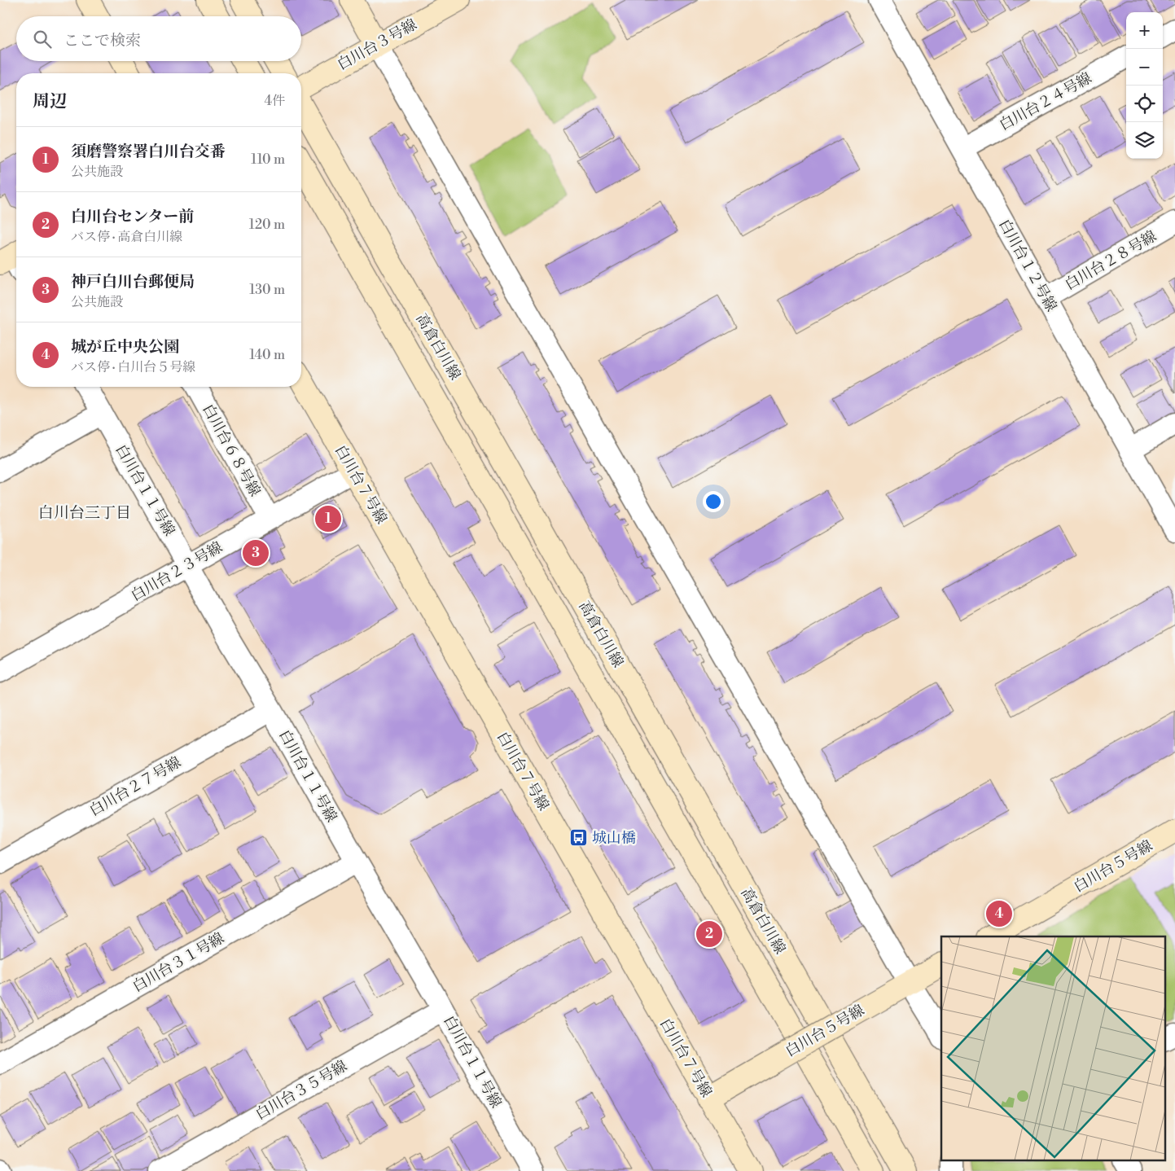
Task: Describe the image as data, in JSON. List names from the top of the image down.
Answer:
{
  "streets": {
    "street": [
      "白川台３号線",
      "白川台２４号線",
      "白川台２８号線",
      "白川台１２号線",
      "高倉白川線",
      "白川台６８号線",
      "白川台７号線",
      "白川台１１号線",
      "白川台２３号線",
      "白川台２７号線",
      "白川台５号線",
      "白川台３１号線",
      "白川台３５号線"
    ]
  },
  "crossings": [
    ["白川台２４号線", "白川台１２号線"],
    ["白川台２８号線", "白川台１２号線"],
    ["白川台６８号線", "白川台２３号線"],
    ["白川台７号線", "白川台２３号線"],
    ["白川台７号線", "白川台５号線"],
    ["白川台１１号線", "白川台２３号線"],
    ["白川台１１号線", "白川台２７号線"],
    ["白川台１１号線", "白川台３１号線"],
    ["白川台１１号線", "白川台３５号線"]
  ],
  "districts": ["白川台三丁目"],
  "places": {
    "bus stop": ["城山橋"]
  },
  "page": {
    "map_buttons": ["+", "−"],
    "search": "ここで検索",
    "heading": ["周辺", "4件"],
    "list": [
      {
        "mark": "1",
        "name": "須磨警察署白川台交番",
        "note": "公共施設",
        "value": "110 m"
      },
      {
        "mark": "2",
        "name": "白川台センター前",
        "note": "バス停 · 高倉白川線",
        "value": "120 m"
      },
      {
        "mark": "3",
        "name": "神戸白川台郵便局",
        "note": "公共施設",
        "value": "130 m"
      },
      {
        "mark": "4",
        "name": "城が丘中央公園",
        "note": "バス停 · 白川台５号線",
        "value": "140 m"
      }
    ],
    "pins": [
      "1",
      "3",
      "4",
      "2"
    ]
  }
}
